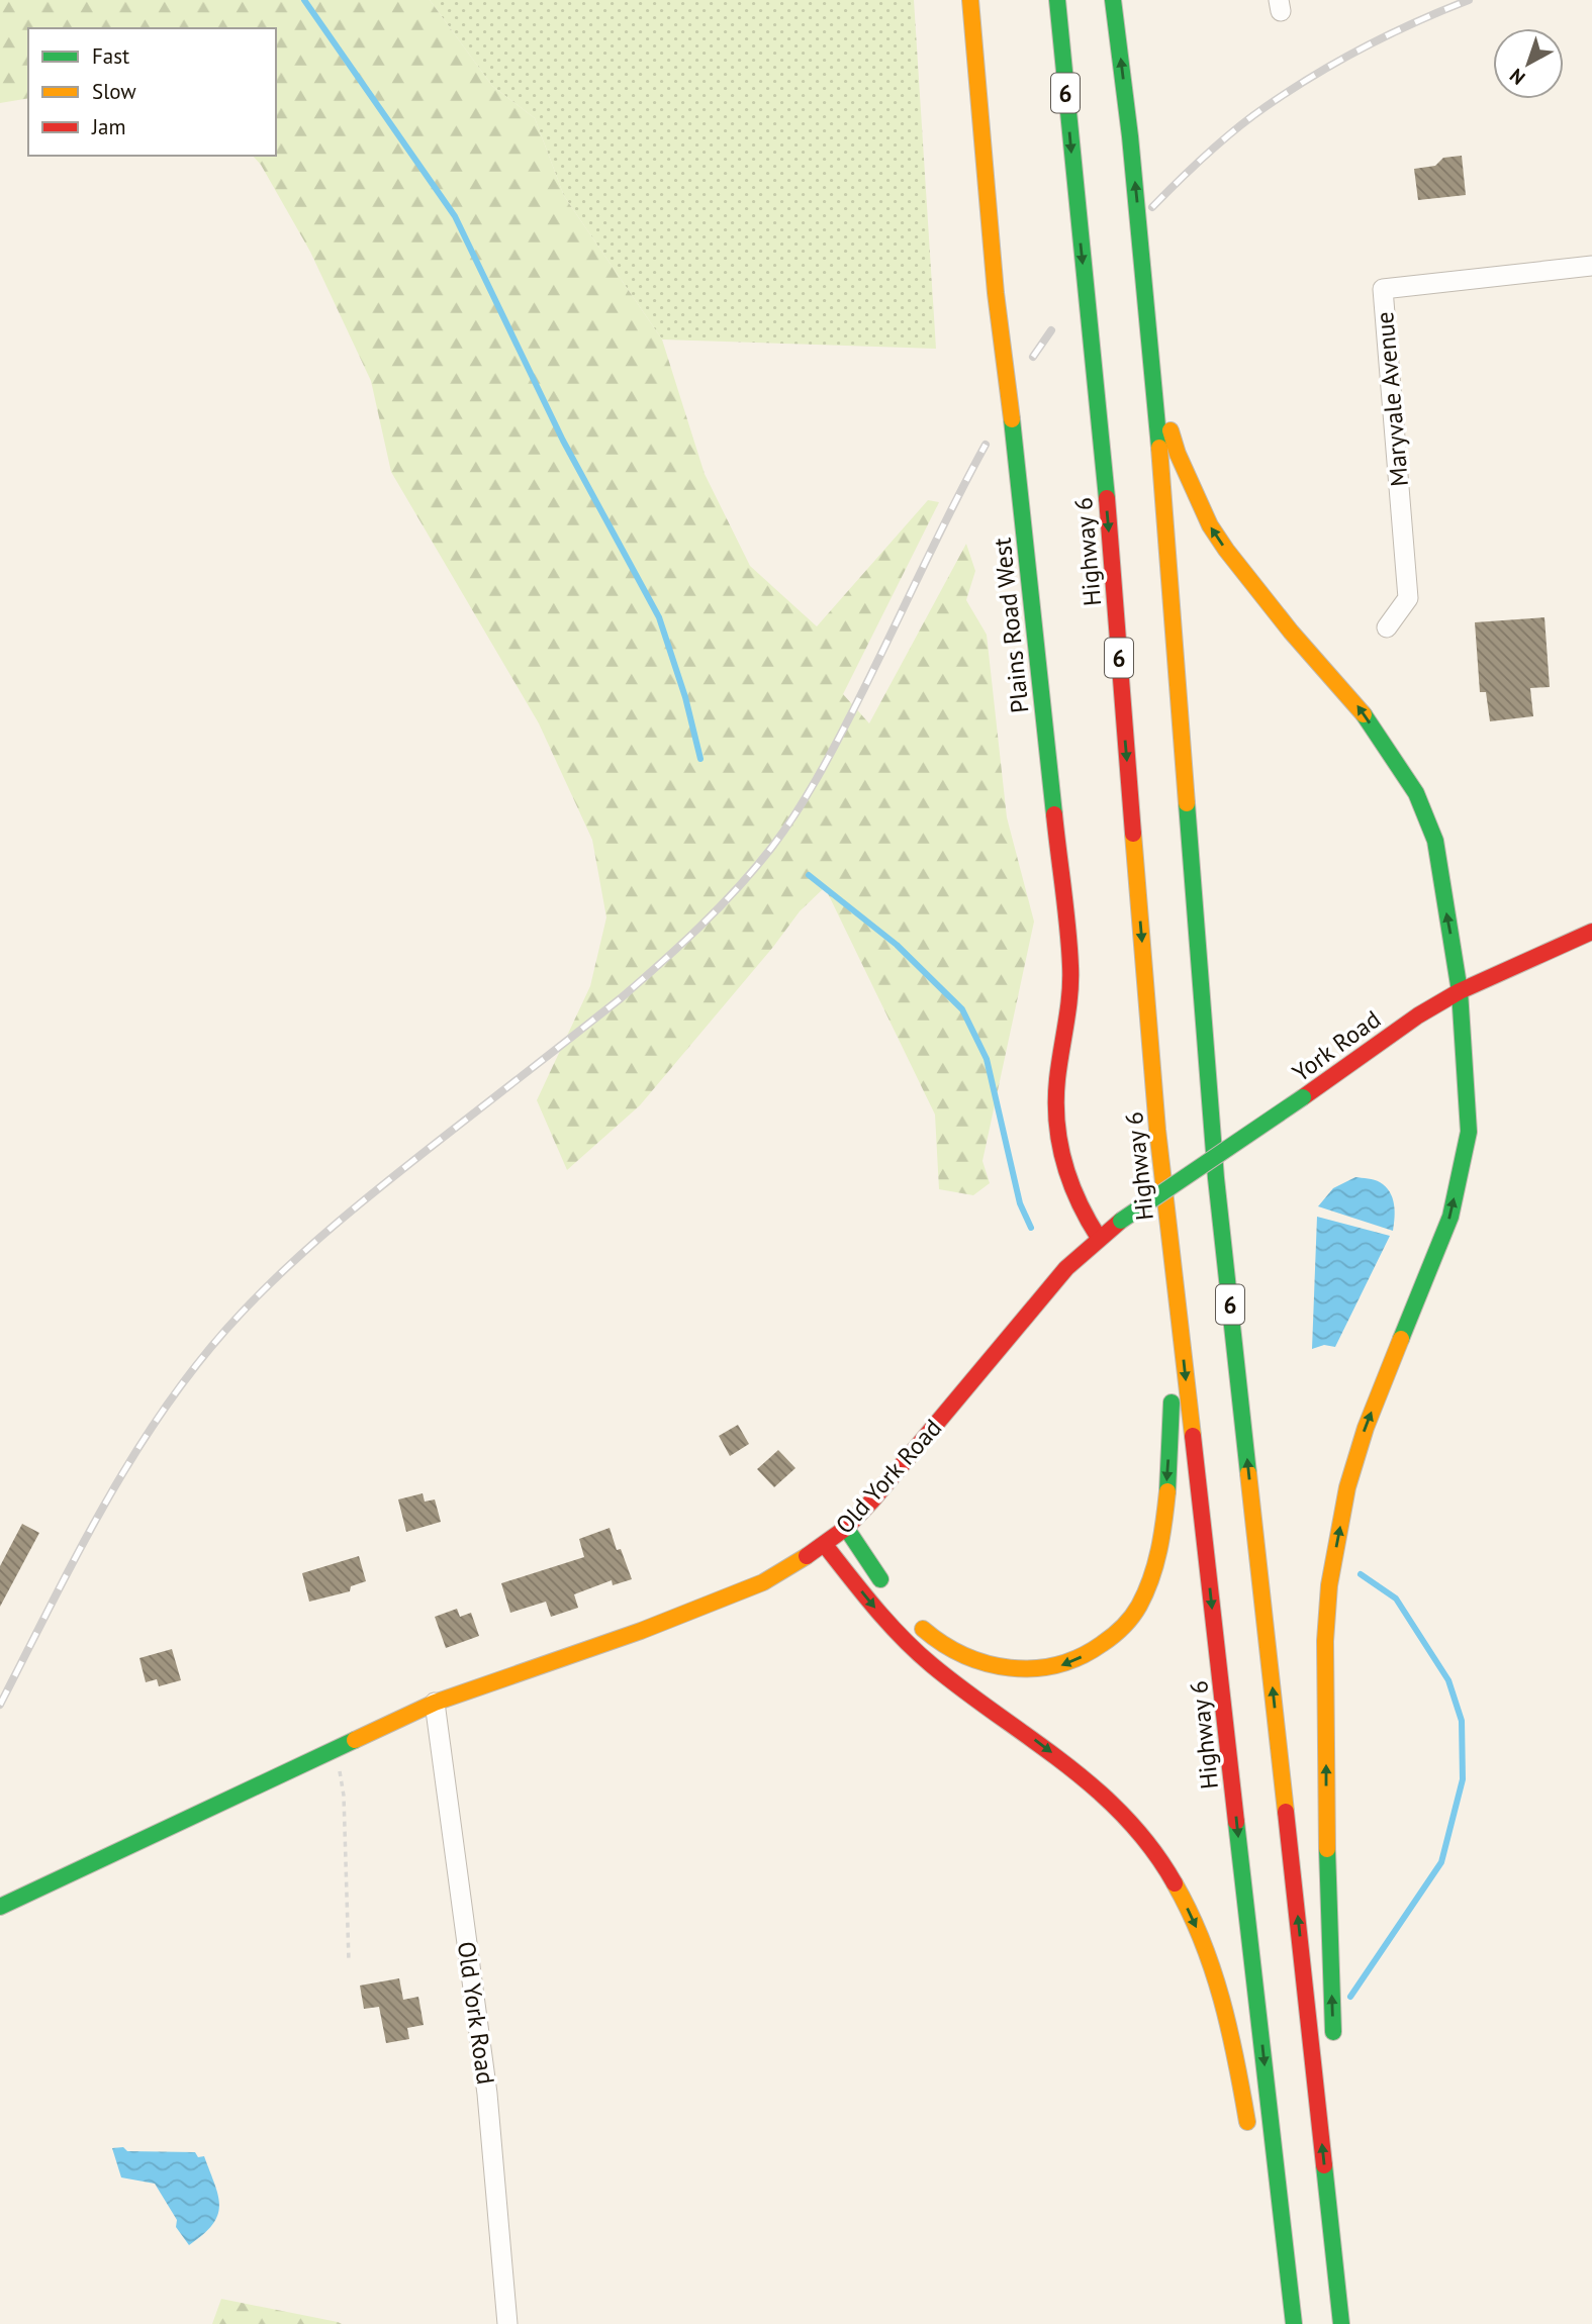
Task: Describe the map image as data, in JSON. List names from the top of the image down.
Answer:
{
  "streets": {
    "main road": [
      "6",
      "Highway 6",
      "Plains Road West",
      "York Road",
      "Old York Road"
    ],
    "street": ["Maryvale Avenue"]
  },
  "crossings": [
    ["Plains Road West", "Old York Road"],
    ["York Road", "Old York Road"]
  ],
  "legend": ["Fast", "Slow", "Jam"],
  "north": "bottom left"
}
